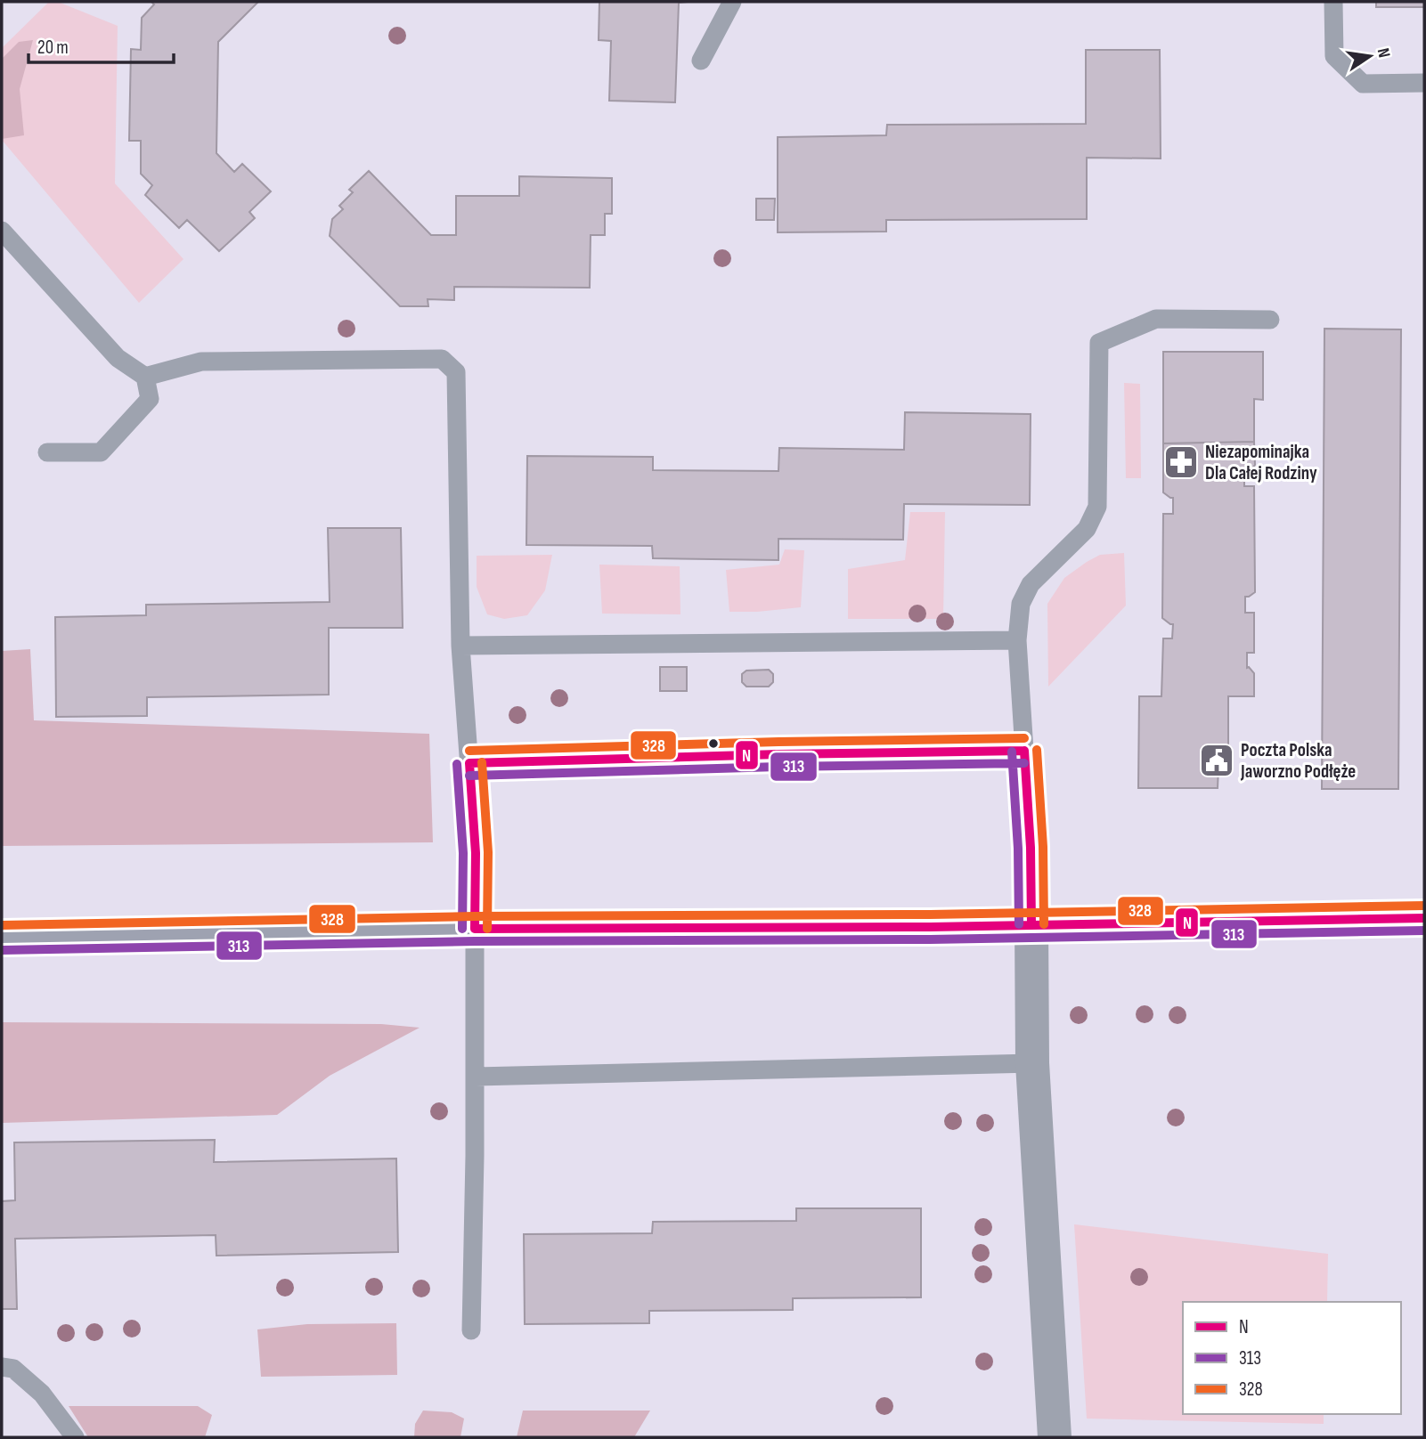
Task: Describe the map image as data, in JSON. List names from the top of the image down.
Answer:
{
  "places": {
    "pharmacy": ["Niezapominajka Dla Całej Rodziny"],
    "public building": ["Poczta Polska Jaworzno Podłęże"]
  },
  "lines": ["transit line 328", "transit line N", "transit line 313"],
  "legend": ["N", "313", "328"],
  "scale_bar": "20 m",
  "north": "right"
}
